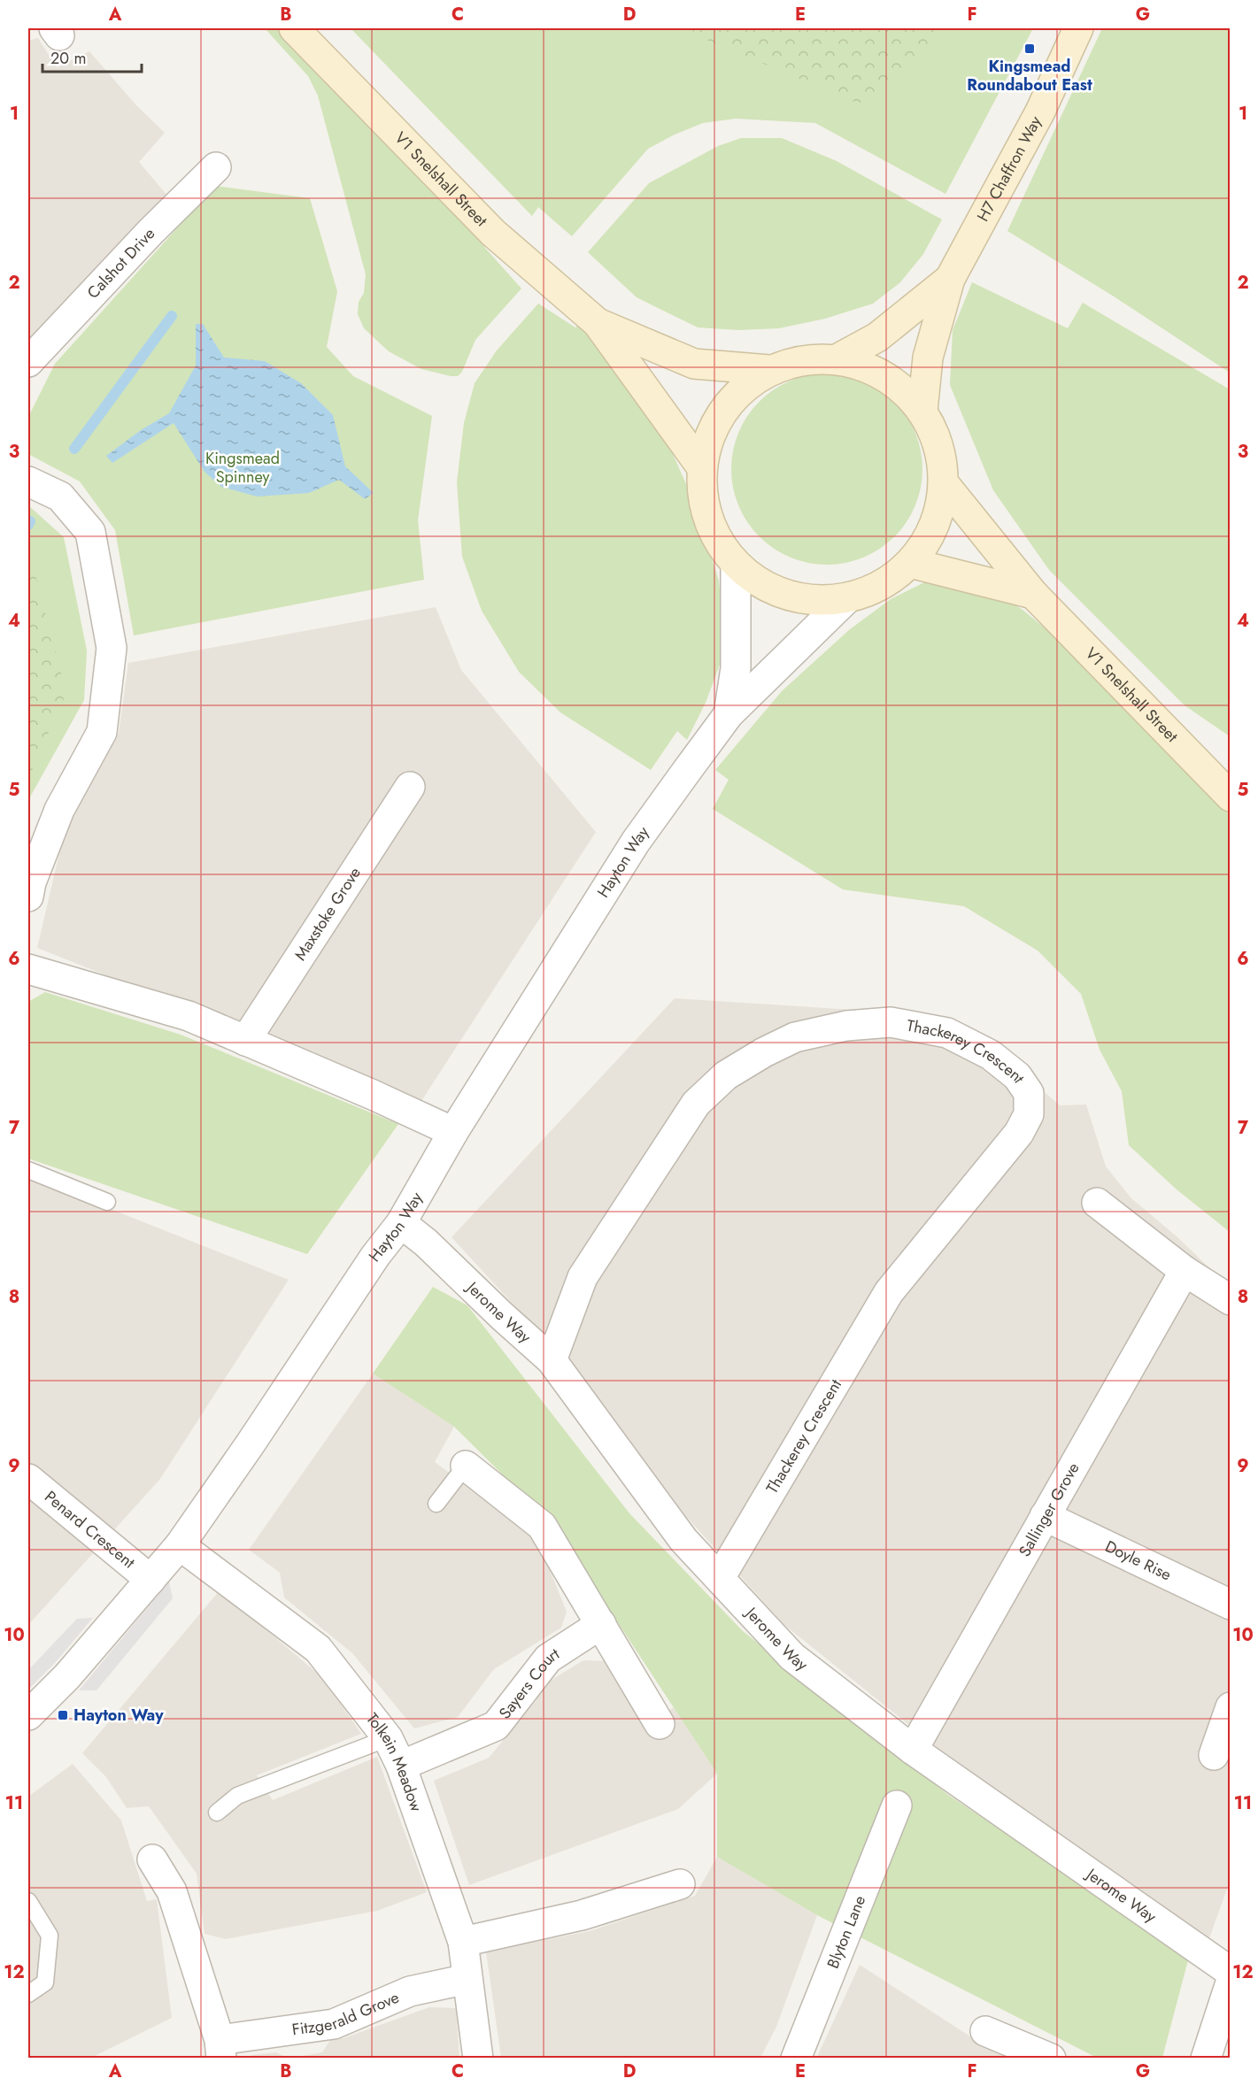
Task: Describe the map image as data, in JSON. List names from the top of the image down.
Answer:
{
  "streets": {
    "street": [
      "H7 Chaffron Way",
      "V1 Snelshall Street",
      "Calshot Drive",
      "Hayton Way",
      "Maxstoke Grove",
      "Thackerey Crescent",
      "Jerome Way",
      "Sallinger Grove",
      "Penard Crescent",
      "Doyle Rise",
      "Sayers Court",
      "Tolkein Meadow",
      "Blyton Lane",
      "Fitzgerald Grove"
    ]
  },
  "crossings": [
    ["Hayton Way", "Jerome Way"],
    ["Hayton Way", "Penard Crescent"],
    ["Hayton Way", "Tolkein Meadow"],
    ["Thackerey Crescent", "Jerome Way"],
    ["Jerome Way", "Sallinger Grove"],
    ["Sallinger Grove", "Doyle Rise"],
    ["Sayers Court", "Tolkein Meadow"],
    ["Tolkein Meadow", "Fitzgerald Grove"]
  ],
  "parks": ["Kingsmead Spinney"],
  "places": {
    "transit": ["Kingsmead Roundabout East", "Hayton Way"]
  },
  "scale_bar": "20 m",
  "grid": {
    "columns": [
      "A",
      "B",
      "C",
      "D",
      "E",
      "F",
      "G"
    ],
    "rows": [
      "1",
      "2",
      "3",
      "4",
      "5",
      "6",
      "7",
      "8",
      "9",
      "10",
      "11",
      "12"
    ]
  }
}
